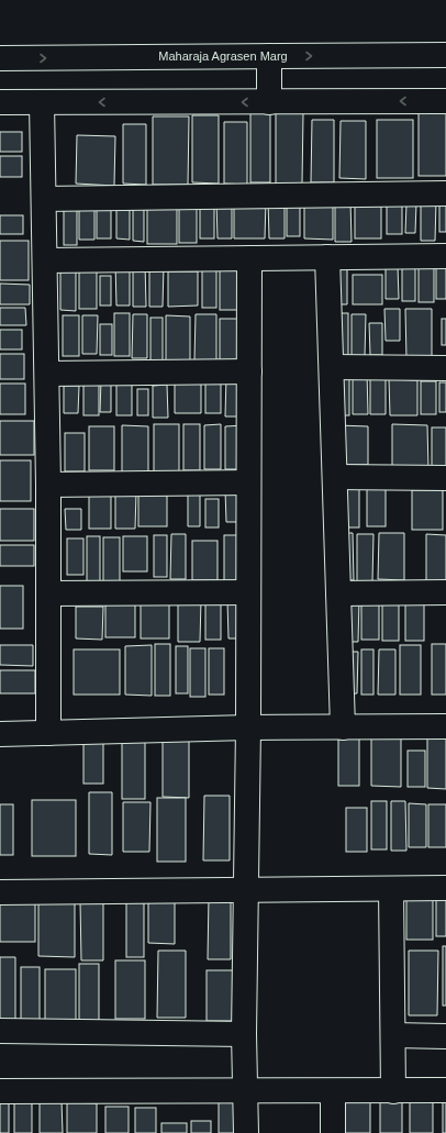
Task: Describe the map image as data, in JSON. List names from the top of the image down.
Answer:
{
  "streets": {
    "street": ["Maharaja Agrasen Marg"]
  }
}
